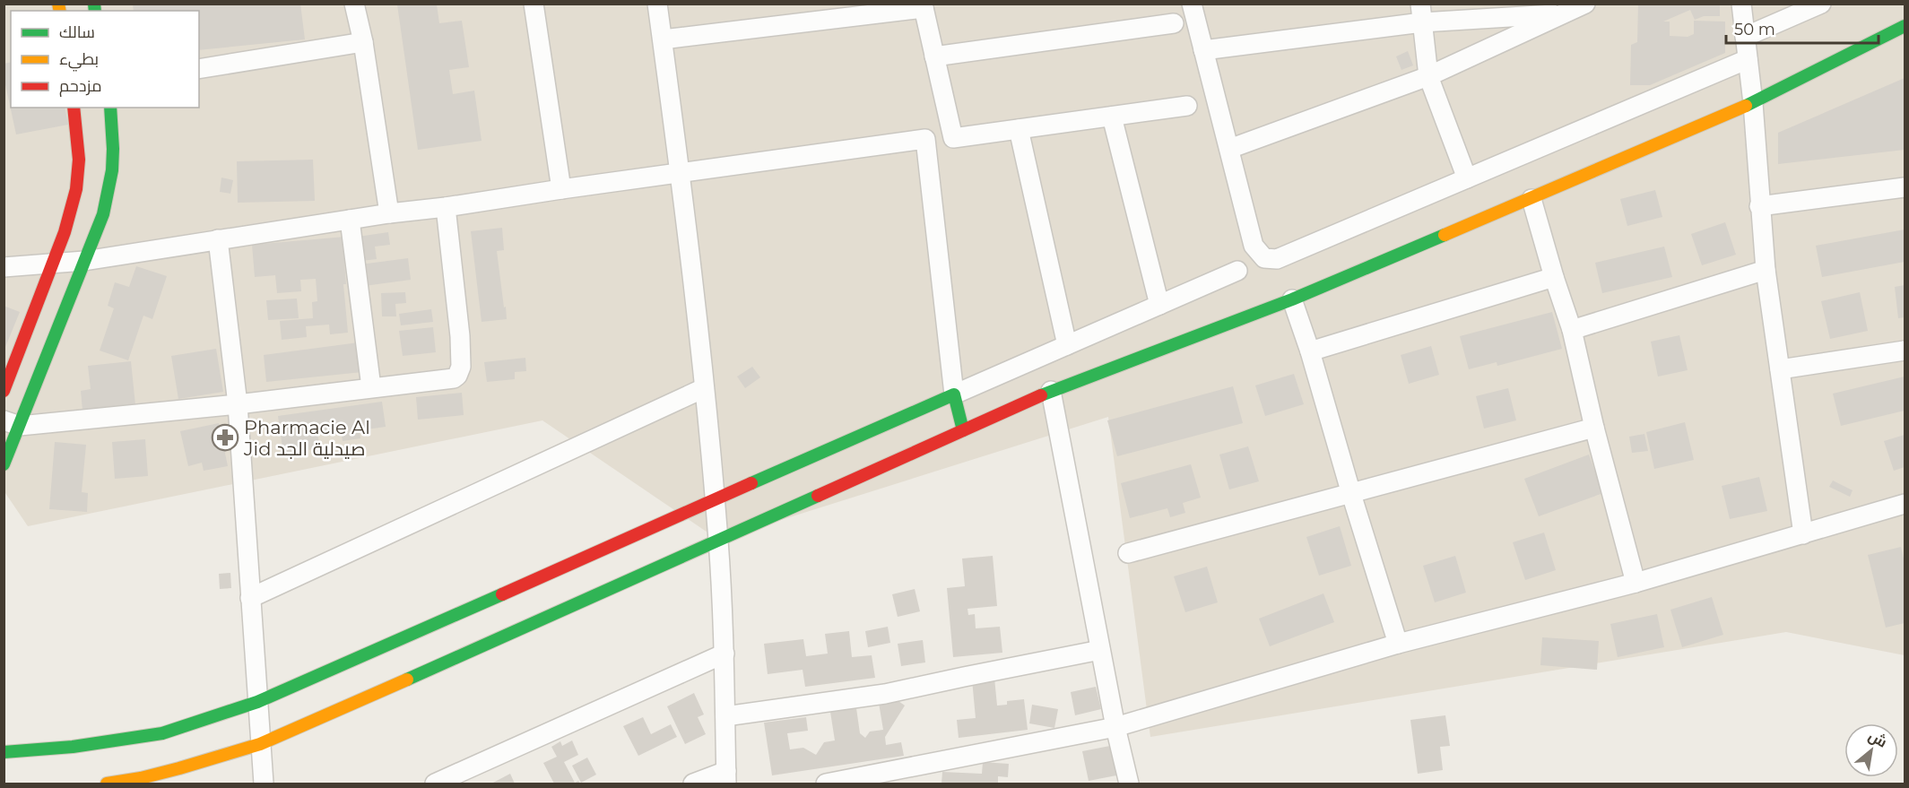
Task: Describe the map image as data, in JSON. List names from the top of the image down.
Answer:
{
  "places": {
    "pharmacy": ["Pharmacie Al Jid صيدلية الجد"]
  },
  "legend": ["سالك", "بطيء", "مزدحم"],
  "scale_bar": "50 m",
  "north": "top right"
}
